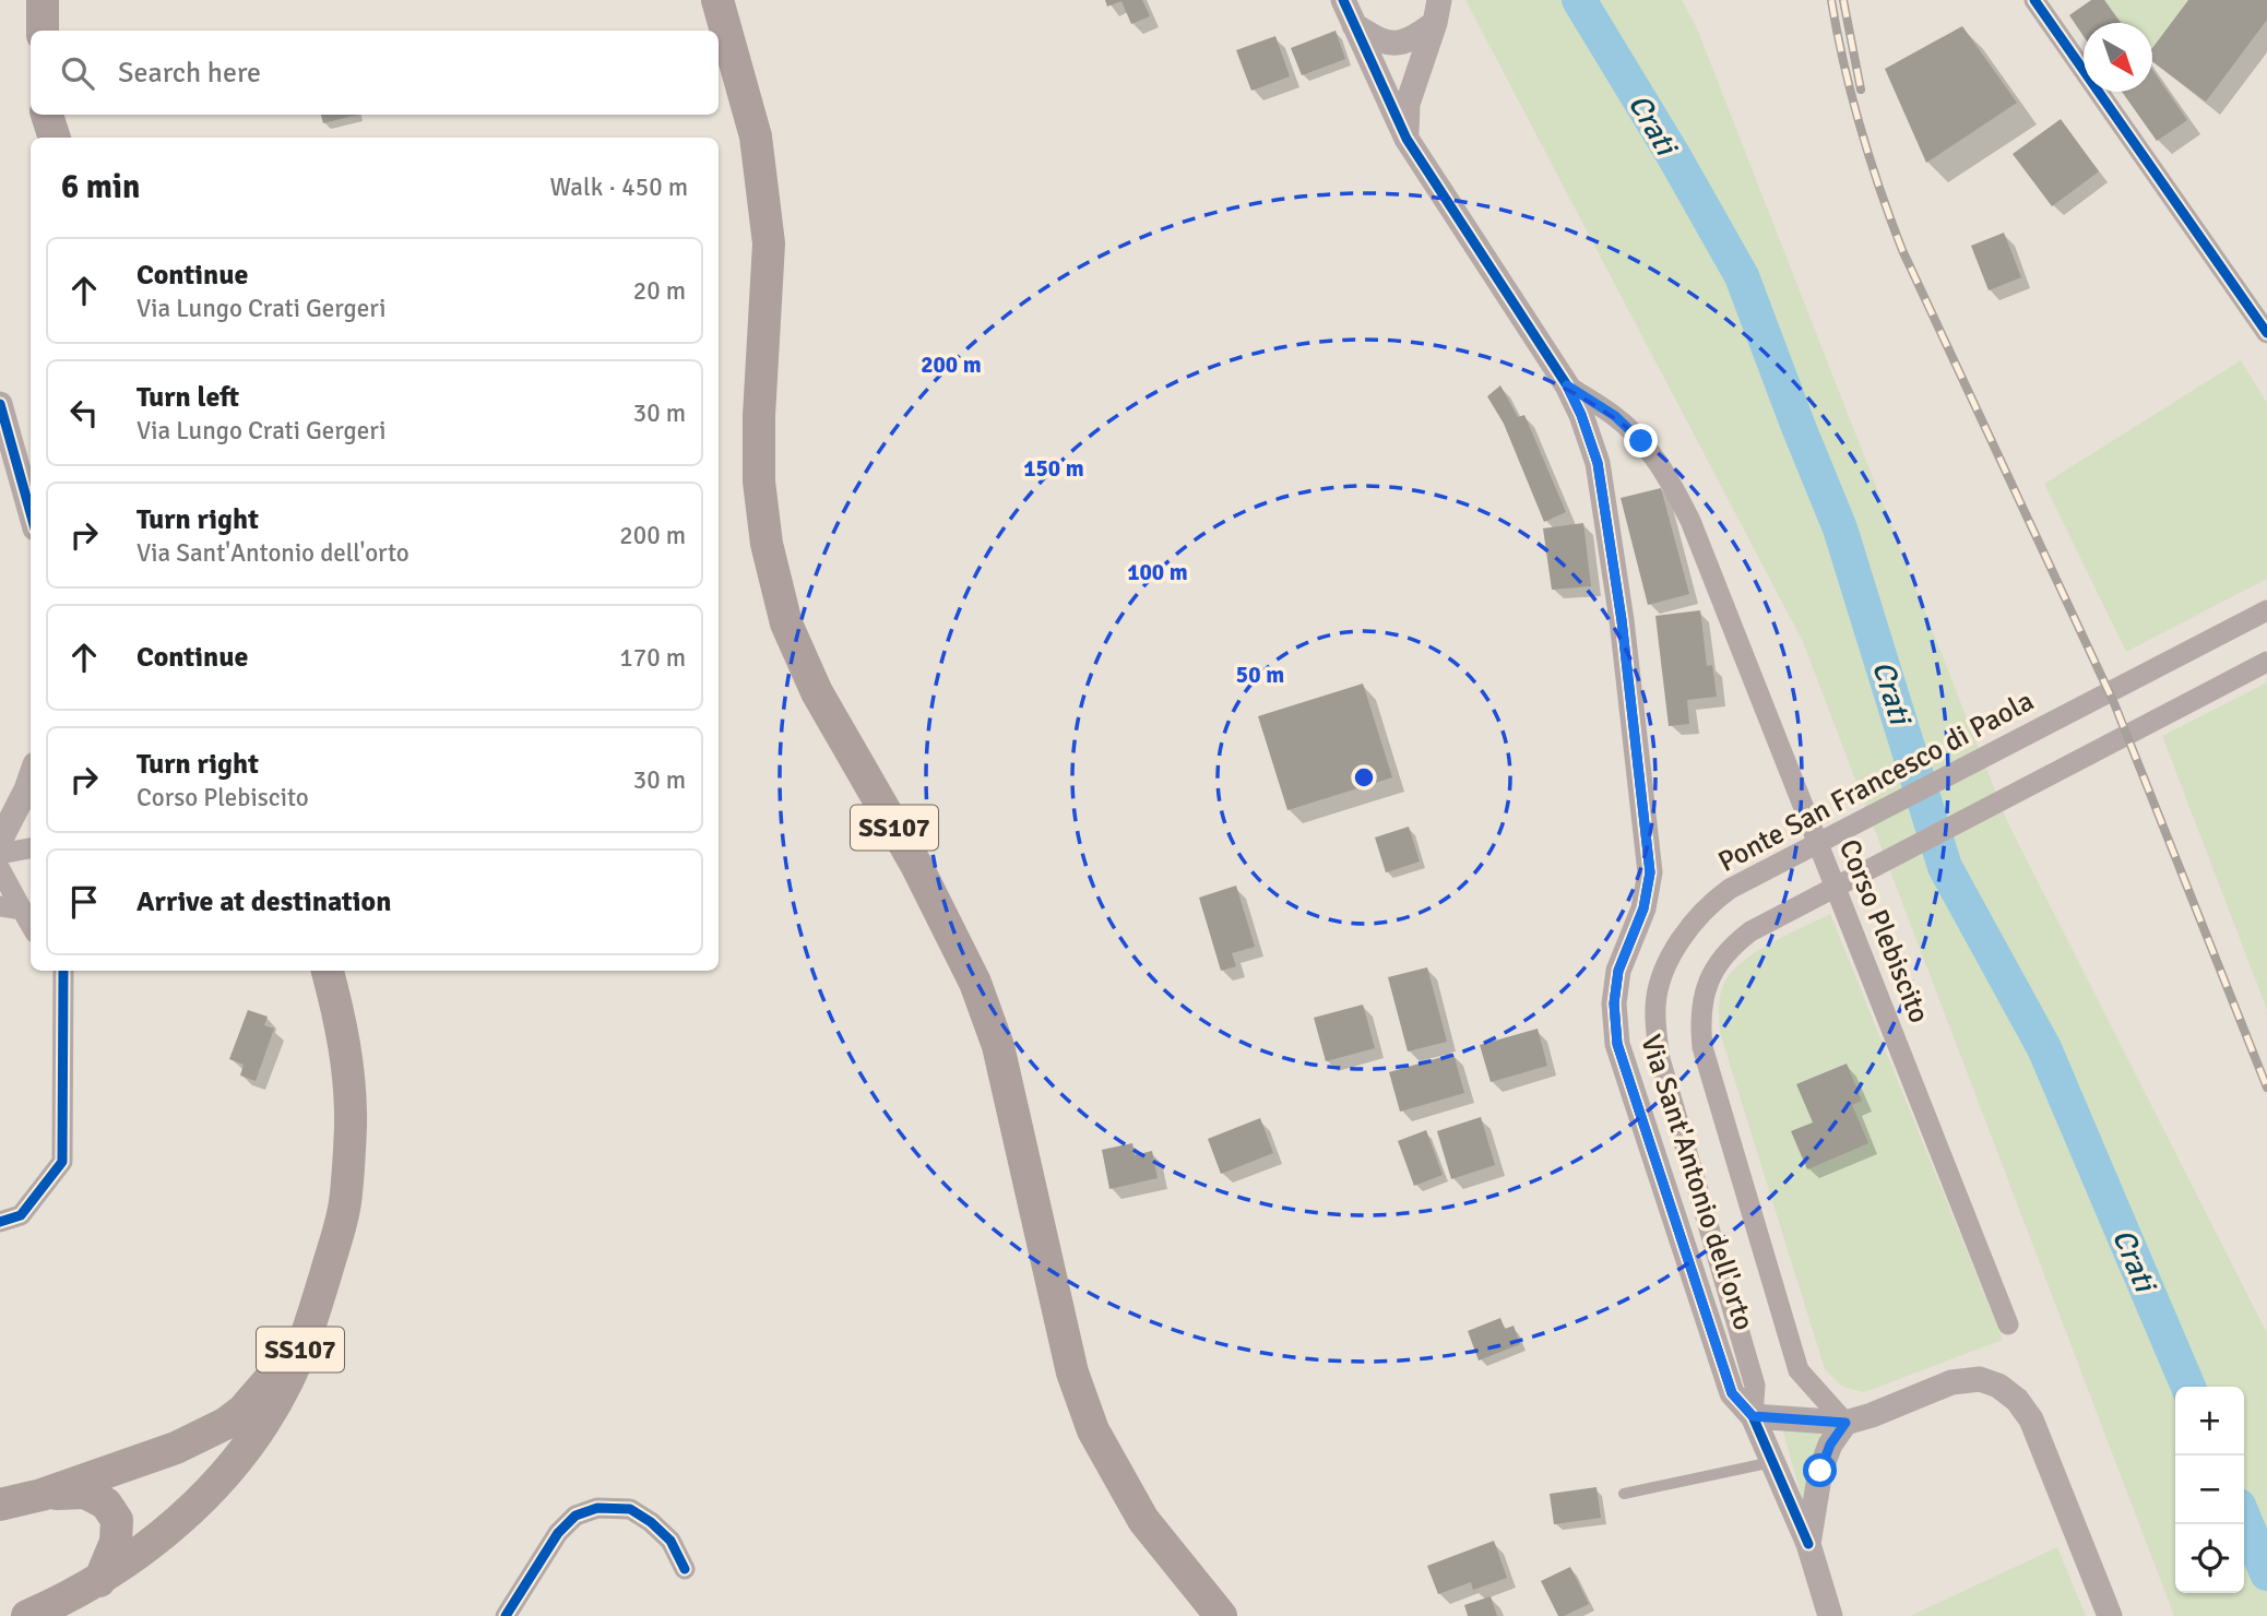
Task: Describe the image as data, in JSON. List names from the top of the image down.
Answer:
{
  "streets": {
    "main road": ["SS107"],
    "street": ["Ponte San Francesco di Paola", "Corso Plebiscito", "Via Sant'Antonio dell'orto"]
  },
  "crossings": [
    ["Ponte San Francesco di Paola", "Via Sant'Antonio dell'orto"],
    ["Corso Plebiscito", "Via Sant'Antonio dell'orto"]
  ],
  "water": ["Crati"],
  "north": "bottom right",
  "page": {
    "search": "Search here",
    "heading": ["6 min", "Walk · 450 m"],
    "list": [
      ["Continue", "Via Lungo Crati Gergeri", "20 m"],
      ["Turn left", "Via Lungo Crati Gergeri", "30 m"],
      ["Turn right", "Via Sant'Antonio dell'orto", "200 m"],
      ["Continue", "170 m"],
      ["Turn right", "Corso Plebiscito", "30 m"],
      "Arrive at destination"
    ],
    "map_buttons": ["+", "−"]
  },
  "rings": [
    "200 m",
    "150 m",
    "100 m",
    "50 m"
  ]
}
